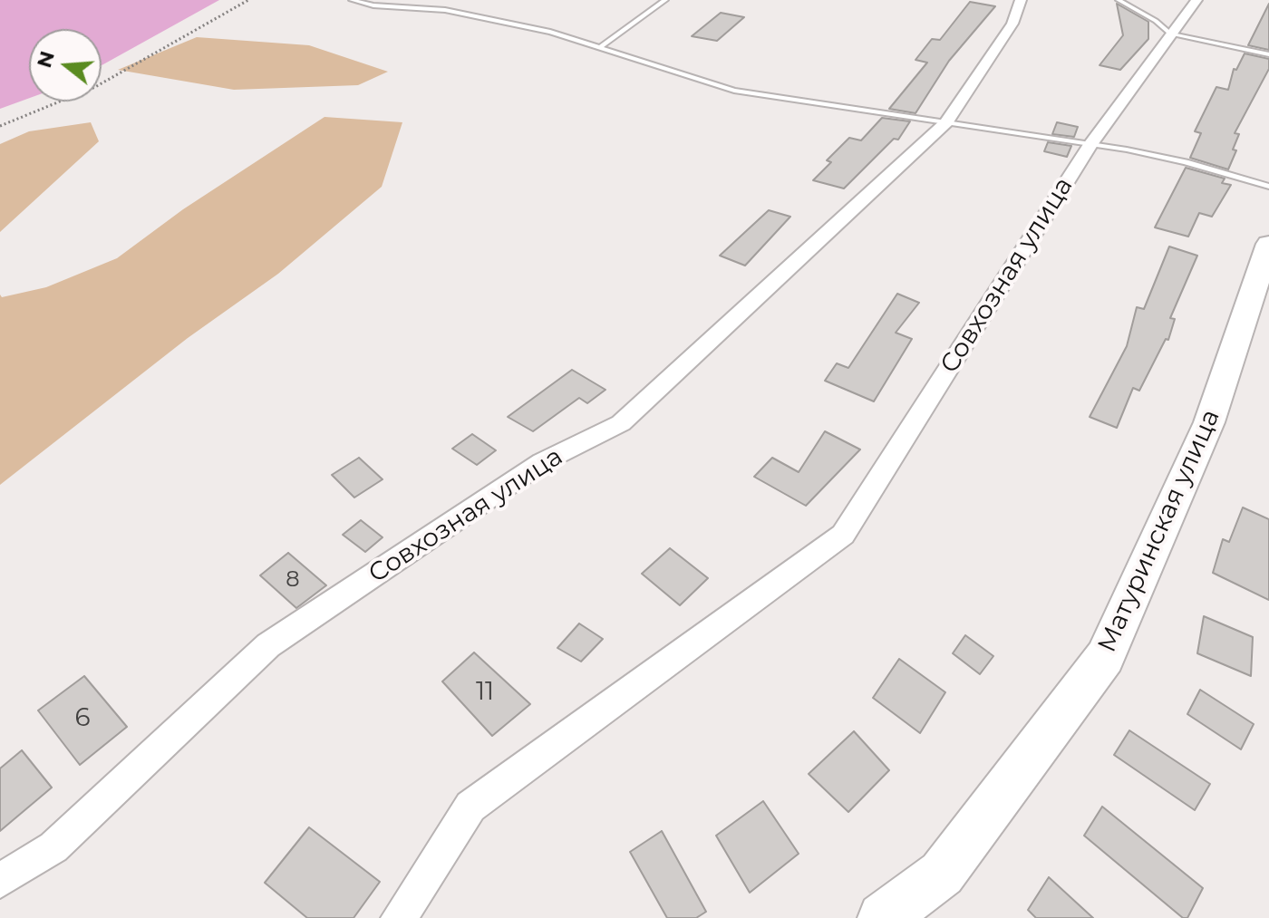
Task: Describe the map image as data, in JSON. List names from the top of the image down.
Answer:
{
  "streets": {
    "street": ["Совхозная улица", "Матуринская улица"]
  },
  "house_numbers": ["8", "11", "6"],
  "north": "left"
}
